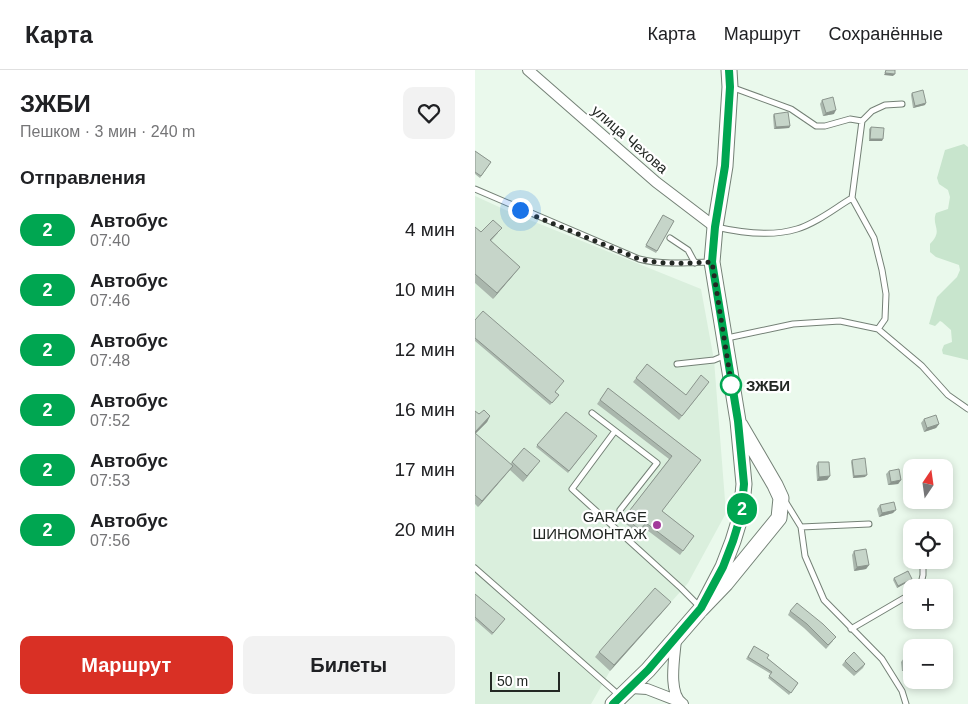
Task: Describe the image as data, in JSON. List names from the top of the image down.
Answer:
{
  "streets": {
    "street": ["улица Чехова"]
  },
  "places": ["ЗЖБИ", "GARAGE ШИНОМОНТАЖ"],
  "lines": ["bus line 2"],
  "scale_bar": "50 m",
  "north": "top",
  "page": {
    "header": "Карта",
    "nav": ["Карта", "Маршрут", "Сохранённые"],
    "heading": [
      ["ЗЖБИ", "Пешком · 3 мин · 240 m"],
      "Отправления"
    ],
    "on_map": "2",
    "list": [
      {
        "mark": "2",
        "name": "Автобус",
        "note": "07:40",
        "value": "4 мин"
      },
      {
        "mark": "2",
        "name": "Автобус",
        "note": "07:46",
        "value": "10 мин"
      },
      {
        "mark": "2",
        "name": "Автобус",
        "note": "07:48",
        "value": "12 мин"
      },
      {
        "mark": "2",
        "name": "Автобус",
        "note": "07:52",
        "value": "16 мин"
      },
      {
        "mark": "2",
        "name": "Автобус",
        "note": "07:53",
        "value": "17 мин"
      },
      {
        "mark": "2",
        "name": "Автобус",
        "note": "07:56",
        "value": "20 мин"
      }
    ],
    "map_buttons": ["+", "−"],
    "buttons": ["Маршрут", "Билеты"],
    "scale": "50 m"
  }
}
